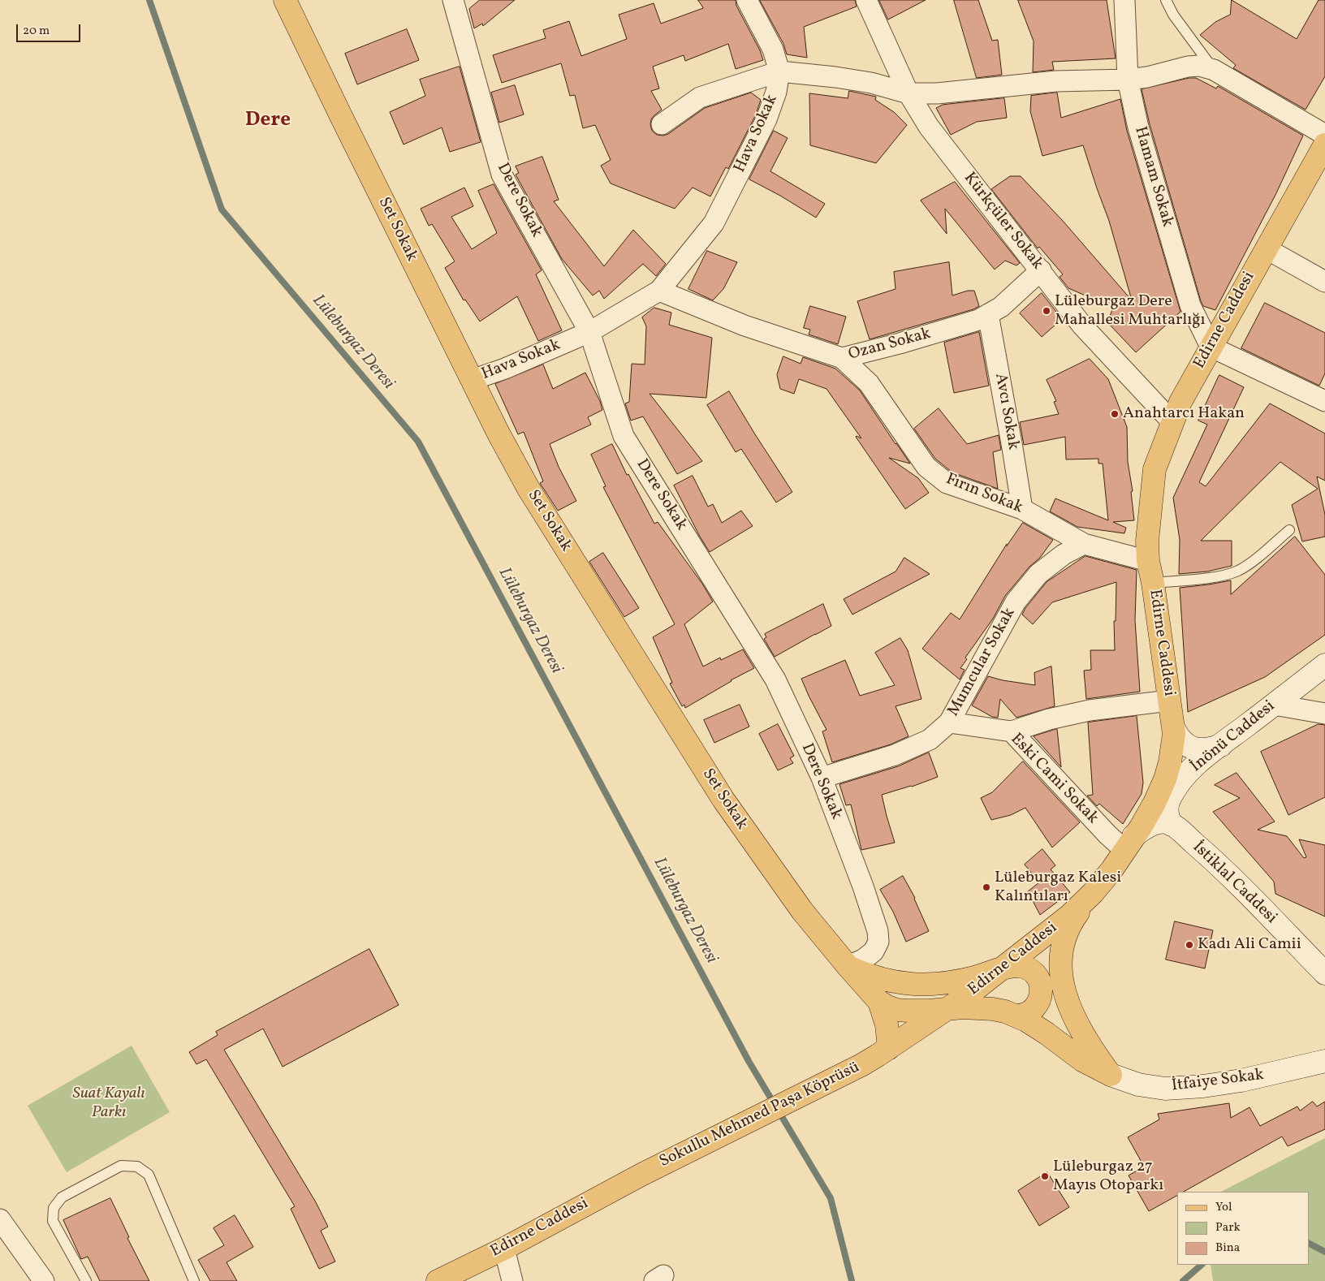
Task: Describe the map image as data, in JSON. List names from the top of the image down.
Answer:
{
  "streets": {
    "main road": [
      "Set Sokak",
      "Edirne Caddesi",
      "İnönü Caddesi",
      "İstiklal Caddesi",
      "İtfaiye Sokak",
      "Sokullu Mehmed Paşa Köprüsü"
    ],
    "street": [
      "Hava Sokak",
      "Hamam Sokak",
      "Dere Sokak",
      "Kürkçüler Sokak",
      "Ozan Sokak",
      "Avcı Sokak",
      "Fırın Sokak",
      "Mumcular Sokak",
      "Eski Cami Sokak"
    ]
  },
  "crossings": [
    ["Hava Sokak", "Dere Sokak"],
    ["Hava Sokak", "Set Sokak"],
    ["Hava Sokak", "Ozan Sokak"],
    ["Hamam Sokak", "Edirne Caddesi"],
    ["Dere Sokak", "Set Sokak"],
    ["Dere Sokak", "Mumcular Sokak"],
    ["Kürkçüler Sokak", "Edirne Caddesi"],
    ["Kürkçüler Sokak", "Ozan Sokak"],
    ["Set Sokak", "Edirne Caddesi"],
    ["Set Sokak", "İtfaiye Sokak"],
    ["Set Sokak", "Sokullu Mehmed Paşa Köprüsü"],
    ["Edirne Caddesi", "Fırın Sokak"],
    ["Edirne Caddesi", "Eski Cami Sokak"],
    ["Edirne Caddesi", "İtfaiye Sokak"],
    ["Edirne Caddesi", "Sokullu Mehmed Paşa Köprüsü"],
    ["Ozan Sokak", "Avcı Sokak"],
    ["Ozan Sokak", "Fırın Sokak"],
    ["Avcı Sokak", "Fırın Sokak"],
    ["Fırın Sokak", "Mumcular Sokak"],
    ["Mumcular Sokak", "Eski Cami Sokak"],
    ["İnönü Caddesi", "İstiklal Caddesi"]
  ],
  "districts": ["Dere"],
  "water": ["Lüleburgaz Deresi"],
  "parks": ["Suat Kayalı Parkı"],
  "places": [
    "Lüleburgaz Dere Mahallesi Muhtarlığı",
    "Anahtarcı Hakan",
    "Lüleburgaz Kalesi Kalıntıları",
    "Kadı Ali Camii",
    "Lüleburgaz 27 Mayıs Otoparkı"
  ],
  "legend": ["Yol", "Park", "Bina"],
  "scale_bar": "20 m"
}
